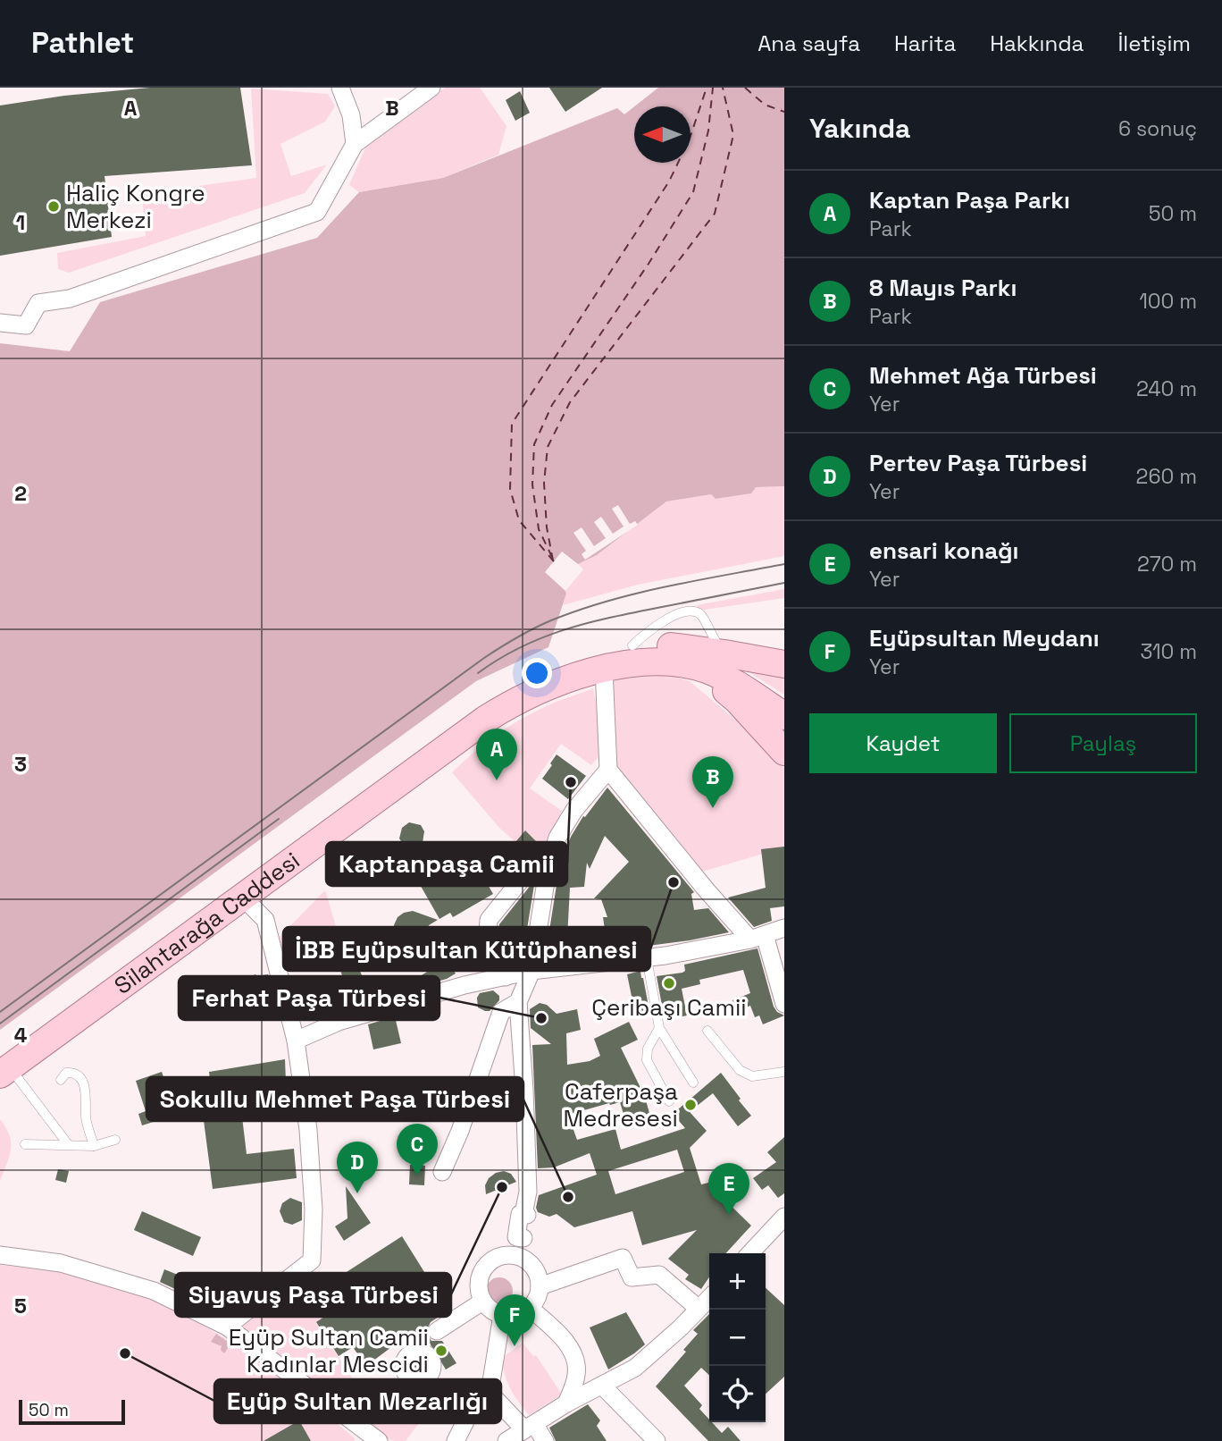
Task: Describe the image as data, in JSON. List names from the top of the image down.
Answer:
{
  "streets": {
    "main road": ["Silahtarağa Caddesi"]
  },
  "places": [
    "Haliç Kongre Merkezi",
    "Kaptanpaşa Camii",
    "İBB Eyüpsultan Kütüphanesi",
    "Çeribaşı Camii",
    "Ferhat Paşa Türbesi",
    "Caferpaşa Medresesi",
    "Siyavuş Paşa Türbesi",
    "Sokullu Mehmet Paşa Türbesi",
    "Eyüp Sultan Camii Kadınlar Mescidi",
    "Eyüp Sultan Mezarlığı"
  ],
  "scale_bar": "50 m",
  "north": "left",
  "page": {
    "header": "Pathlet",
    "nav": [
      "Ana sayfa",
      "Harita",
      "Hakkında",
      "İletişim"
    ],
    "heading": ["Yakında", "6 sonuç"],
    "list": [
      {
        "mark": "A",
        "name": "Kaptan Paşa Parkı",
        "note": "Park",
        "value": "50 m"
      },
      {
        "mark": "B",
        "name": "8 Mayıs Parkı",
        "note": "Park",
        "value": "100 m"
      },
      {
        "mark": "C",
        "name": "Mehmet Ağa Türbesi",
        "note": "Yer",
        "value": "240 m"
      },
      {
        "mark": "D",
        "name": "Pertev Paşa Türbesi",
        "note": "Yer",
        "value": "260 m"
      },
      {
        "mark": "E",
        "name": "ensari konağı",
        "note": "Yer",
        "value": "270 m"
      },
      {
        "mark": "F",
        "name": "Eyüpsultan Meydanı",
        "note": "Yer",
        "value": "310 m"
      }
    ],
    "buttons": ["Kaydet", "Paylaş"],
    "pins": [
      "A",
      "B",
      "C",
      "D",
      "E",
      "F"
    ],
    "map_buttons": ["+", "−"],
    "scale": "50 m"
  },
  "grid": {
    "columns": ["A", "B"],
    "rows": [
      "1",
      "2",
      "3",
      "4",
      "5"
    ]
  }
}
